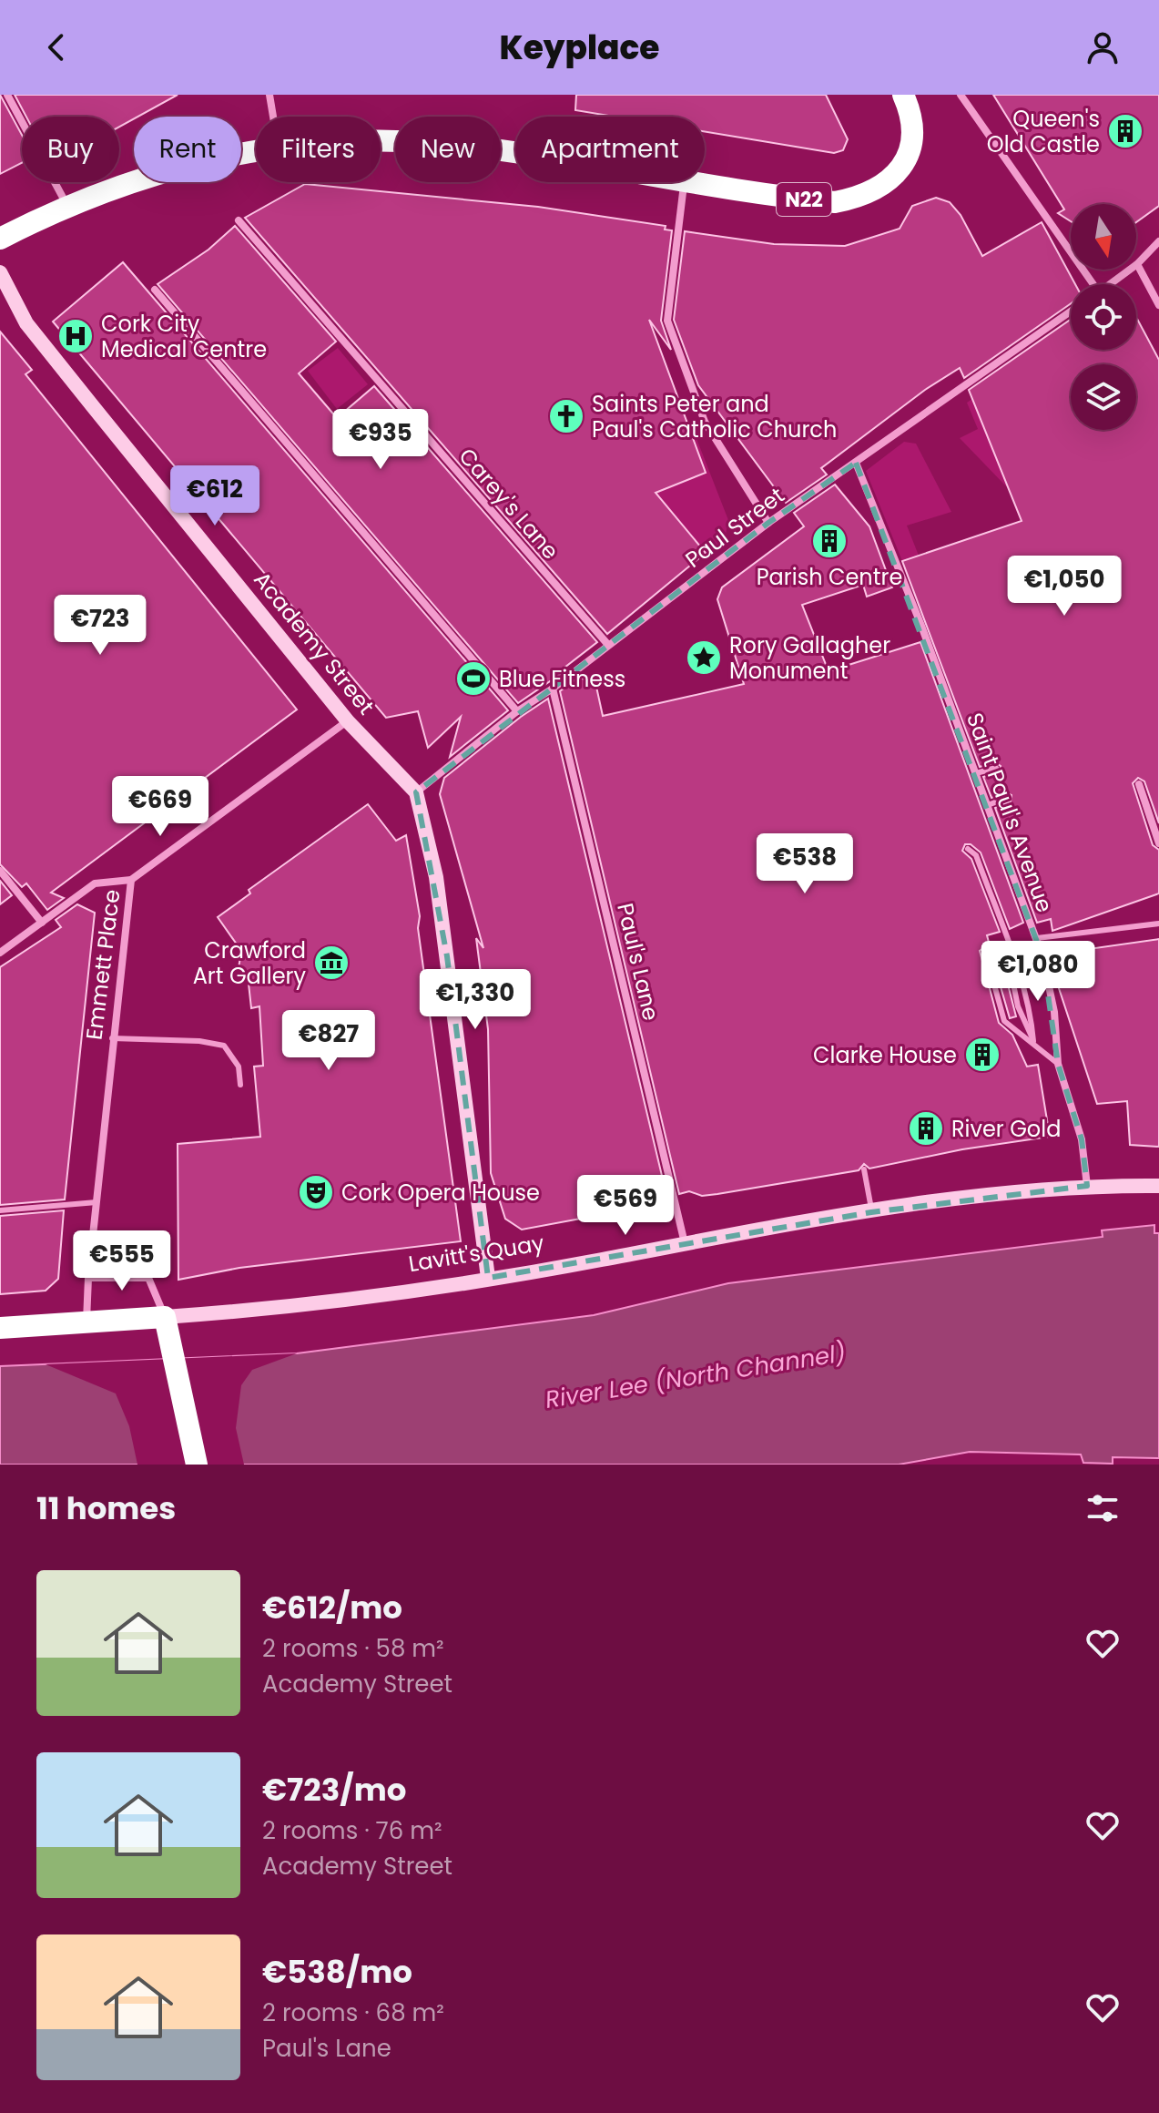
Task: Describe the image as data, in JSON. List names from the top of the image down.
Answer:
{
  "streets": {
    "highway": ["N22", "Lavitt's Quay"],
    "street": [
      "Carey's Lane",
      "Paul Street",
      "Academy Street",
      "Saint Paul's Avenue",
      "Paul's Lane",
      "Emmett Place"
    ]
  },
  "crossings": [
    ["Carey's Lane", "Paul Street"],
    ["Paul Street", "Academy Street"],
    ["Paul Street", "Saint Paul's Avenue"],
    ["Paul Street", "Paul's Lane"],
    ["Academy Street", "Emmett Place"],
    ["Saint Paul's Avenue", "Lavitt's Quay"],
    ["Paul's Lane", "Lavitt's Quay"],
    ["Emmett Place", "Lavitt's Quay"]
  ],
  "water": ["River Lee (North Channel)"],
  "places": {
    "building": [
      "Queen's Old Castle",
      "Parish Centre",
      "Clarke House",
      "River Gold"
    ],
    "hospital": ["Cork City Medical Centre"],
    "church": ["Saints Peter and Paul's Catholic Church"],
    "place": ["Rory Gallagher Monument"],
    "sports": ["Blue Fitness"],
    "museum": ["Crawford Art Gallery"],
    "theatre": ["Cork Opera House"]
  },
  "north": "bottom",
  "page": {
    "header": "Keyplace",
    "chip": [
      "Buy",
      "Rent",
      "Filters",
      "New",
      "Apartment"
    ],
    "price": [
      "€935",
      "€612",
      "€1,050",
      "€723",
      "€669",
      "€538",
      "€1,080",
      "€1,330",
      "€827",
      "€569",
      "€555"
    ],
    "heading": "11 homes",
    "list": [
      {
        "name": "€612/mo",
        "note": "2 rooms · 58 m² · Academy Street"
      },
      {
        "name": "€723/mo",
        "note": "2 rooms · 76 m² · Academy Street"
      },
      {
        "name": "€538/mo",
        "note": "2 rooms · 68 m² · Paul's Lane"
      }
    ]
  }
}
